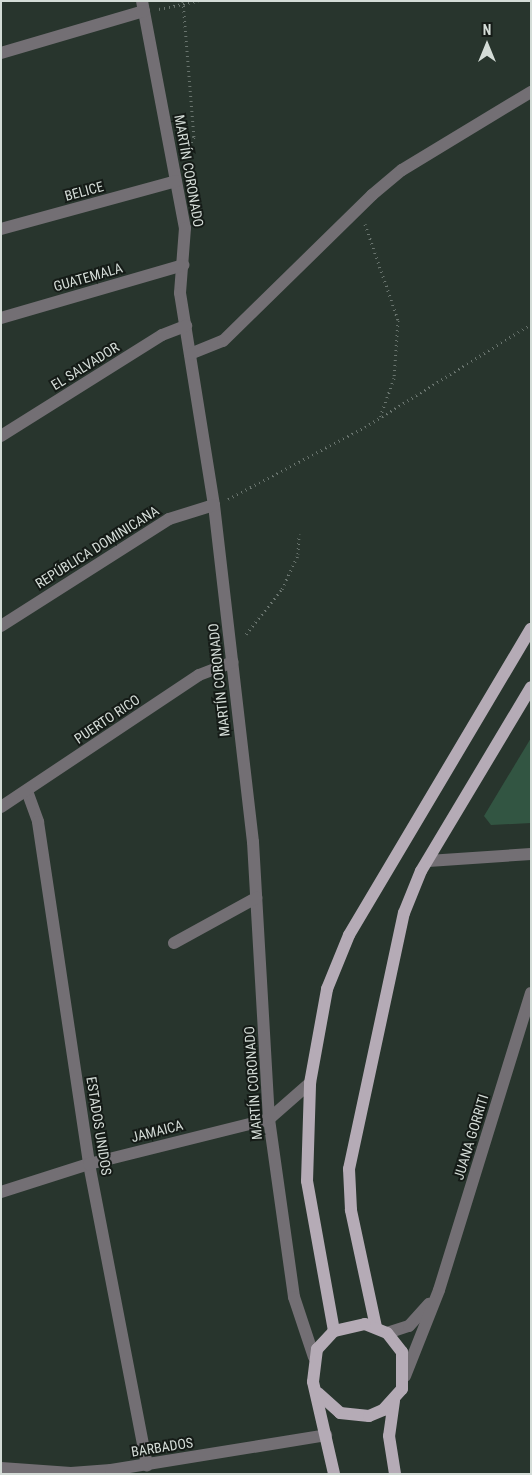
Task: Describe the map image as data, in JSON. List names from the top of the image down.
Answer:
{
  "streets": {
    "street": [
      "MARTÍN CORONADO",
      "BELICE",
      "GUATEMALA",
      "EL SALVADOR",
      "REPÚBLICA DOMINICANA",
      "PUERTO RICO",
      "ESTADOS UNIDOS",
      "JAMAICA",
      "JUANA GORRITI",
      "BARBADOS"
    ]
  },
  "crossings": [
    ["MARTÍN CORONADO", "BELICE"],
    ["MARTÍN CORONADO", "GUATEMALA"],
    ["MARTÍN CORONADO", "EL SALVADOR"],
    ["MARTÍN CORONADO", "REPÚBLICA DOMINICANA"],
    ["MARTÍN CORONADO", "PUERTO RICO"],
    ["MARTÍN CORONADO", "JAMAICA"],
    ["MARTÍN CORONADO", "JUANA GORRITI"],
    ["PUERTO RICO", "ESTADOS UNIDOS"],
    ["ESTADOS UNIDOS", "JAMAICA"],
    ["ESTADOS UNIDOS", "BARBADOS"]
  ],
  "north": "top"
}
